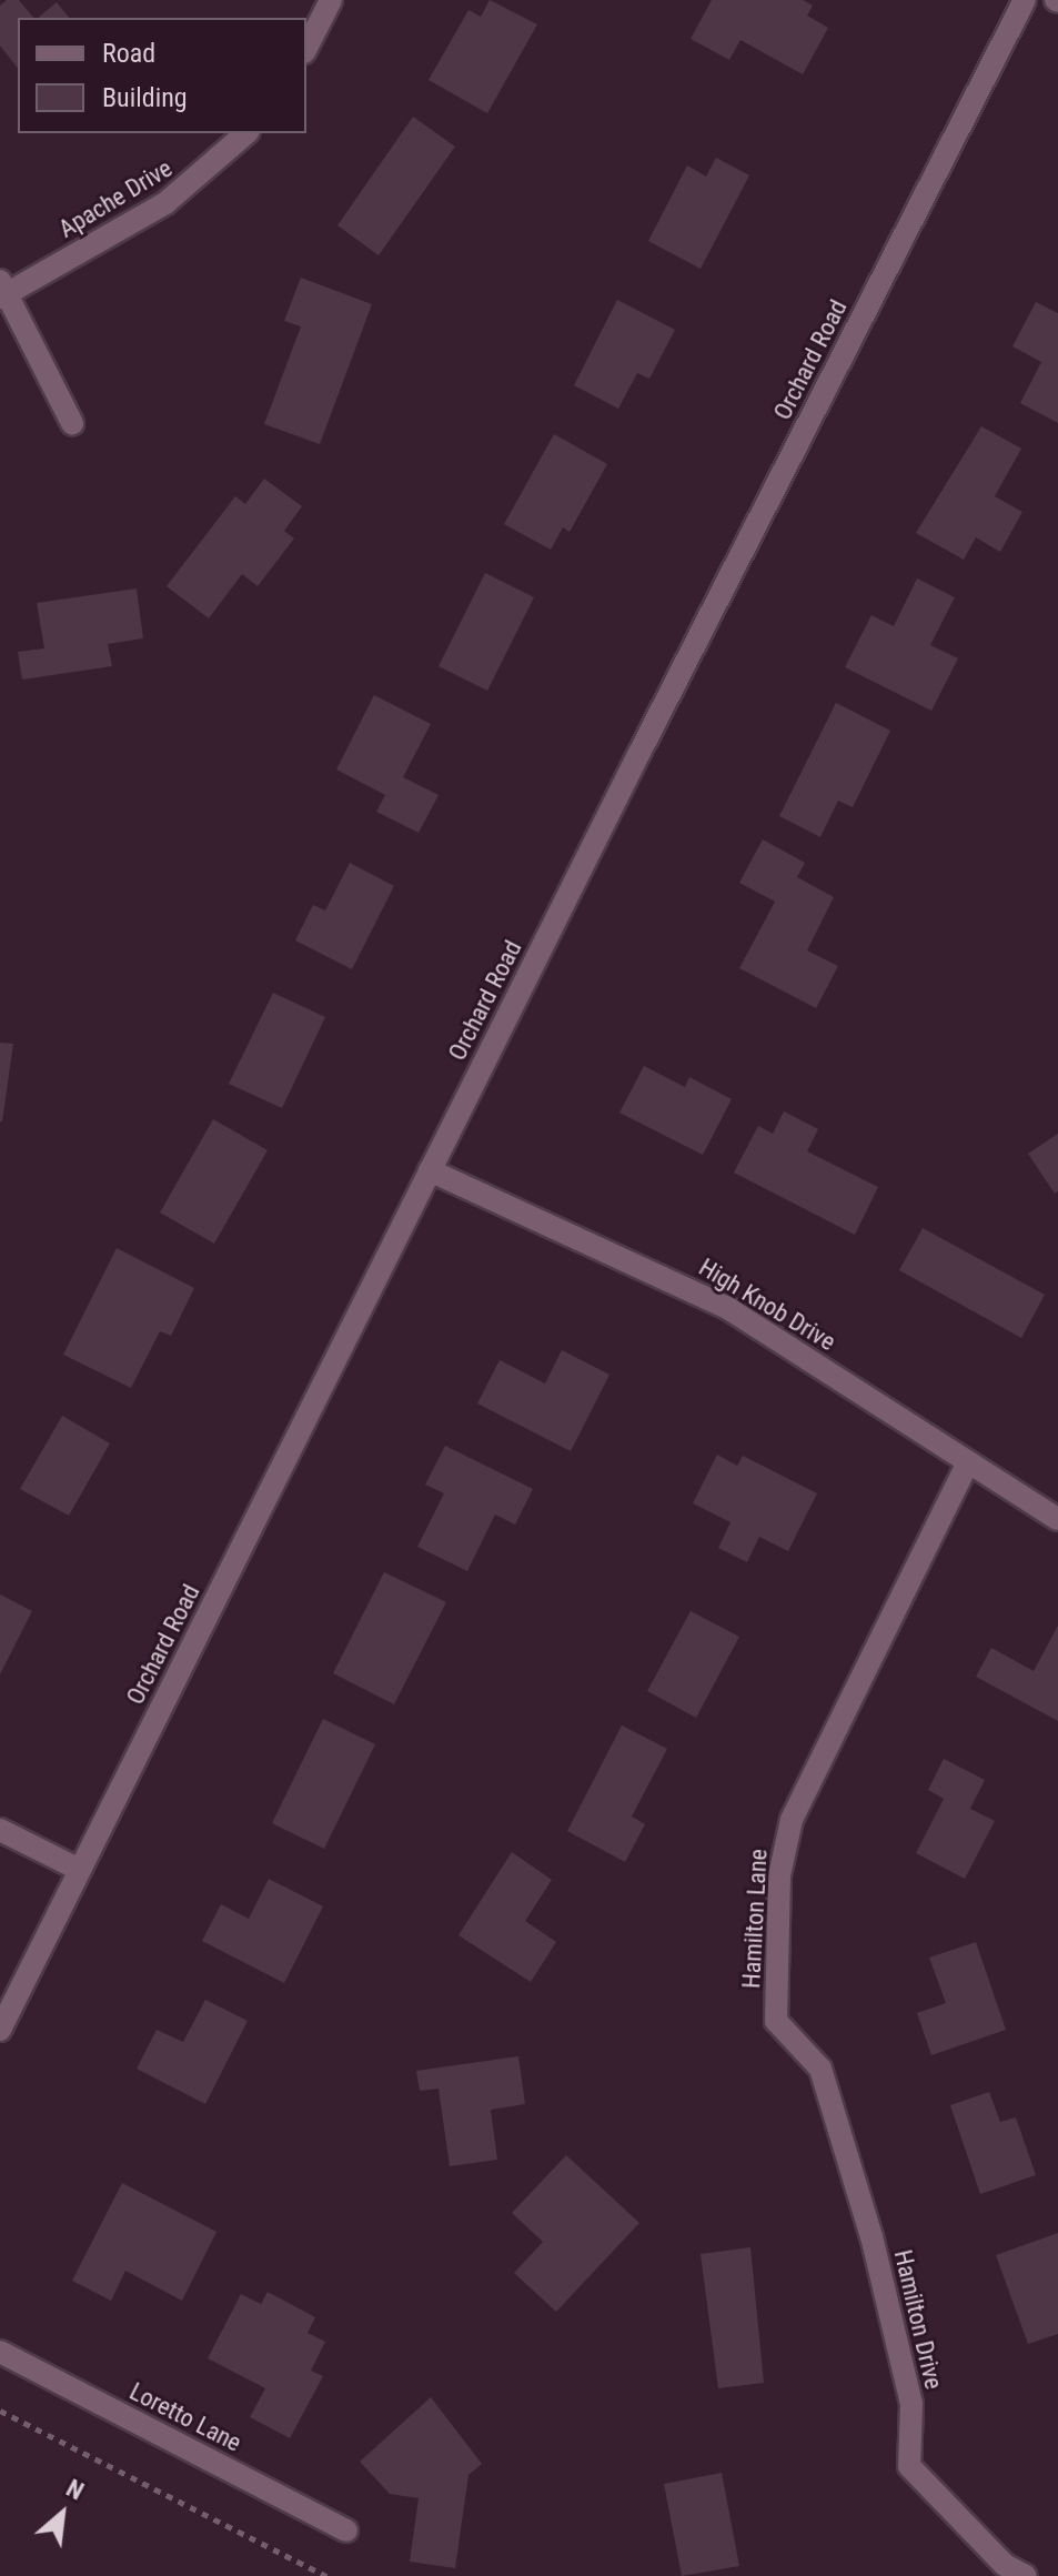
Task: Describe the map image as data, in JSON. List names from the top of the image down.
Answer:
{
  "streets": {
    "street": [
      "Apache Drive",
      "Orchard Road",
      "High Knob Drive",
      "Hamilton Lane",
      "Hamilton Drive",
      "Loretto Lane"
    ]
  },
  "crossings": [
    ["Orchard Road", "High Knob Drive"],
    ["High Knob Drive", "Hamilton Lane"],
    ["Hamilton Lane", "Hamilton Drive"]
  ],
  "legend": ["Road", "Building"],
  "north": "top right"
}
